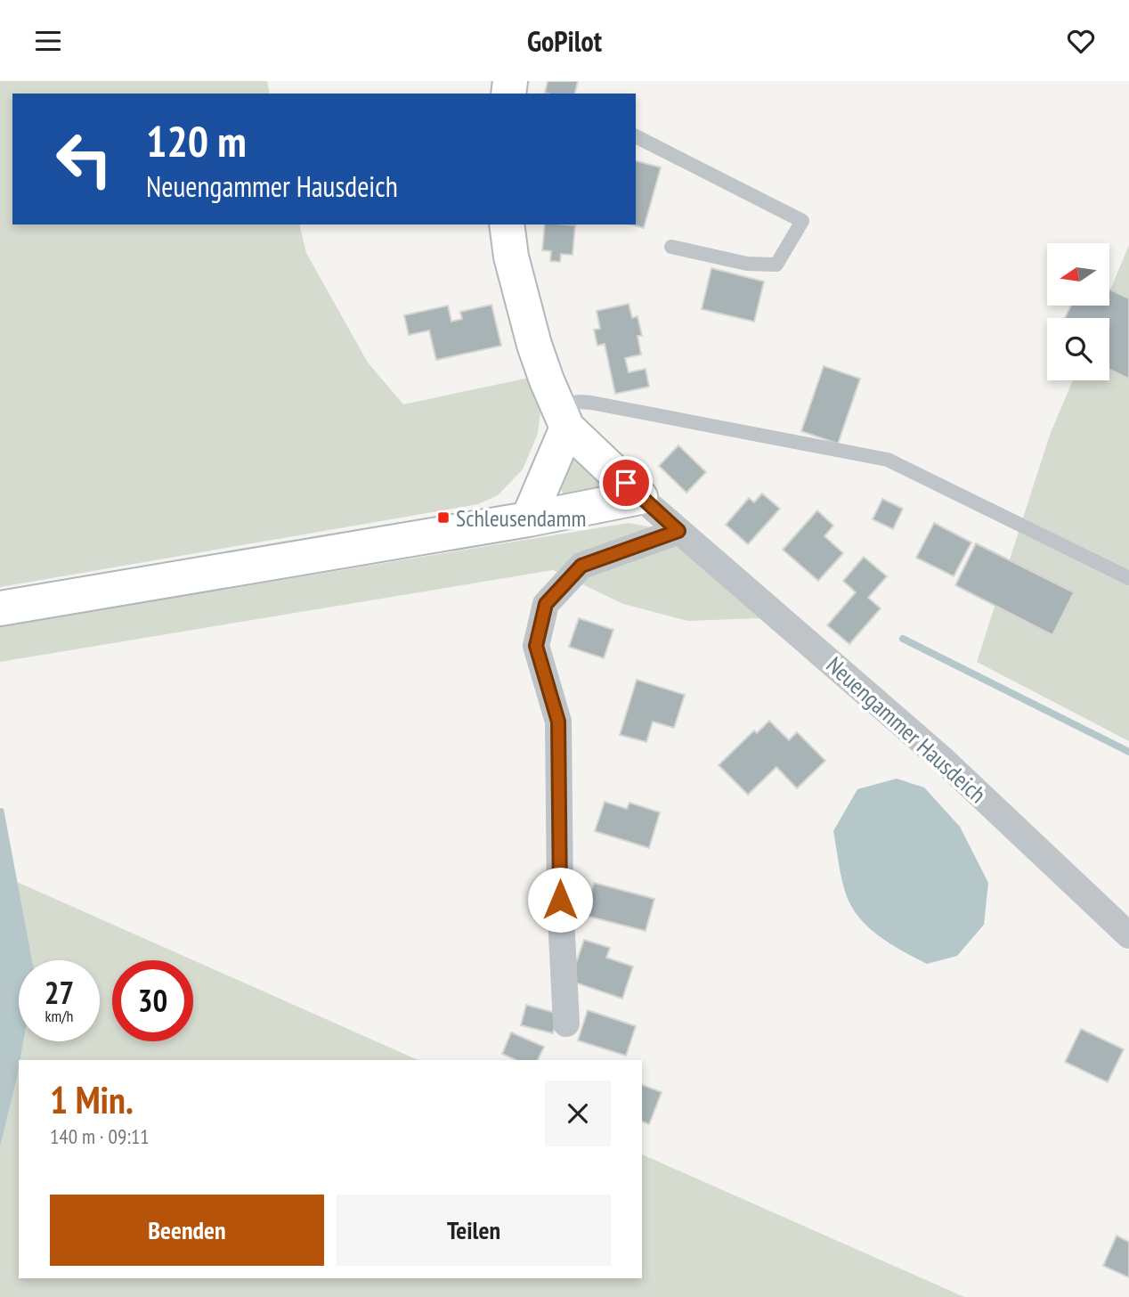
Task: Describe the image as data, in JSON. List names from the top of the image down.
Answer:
{
  "streets": {
    "street": ["Neuengammer Hausdeich"]
  },
  "places": {
    "transit": ["Schleusendamm"]
  },
  "north": "left",
  "page": {
    "header": "GoPilot",
    "turn": ["120 m", "Neuengammer Hausdeich"],
    "speed": "27 km/h",
    "limit": "30",
    "heading": ["1 Min.", "140 m · 09:11"],
    "buttons": ["Beenden", "Teilen"]
  }
}
